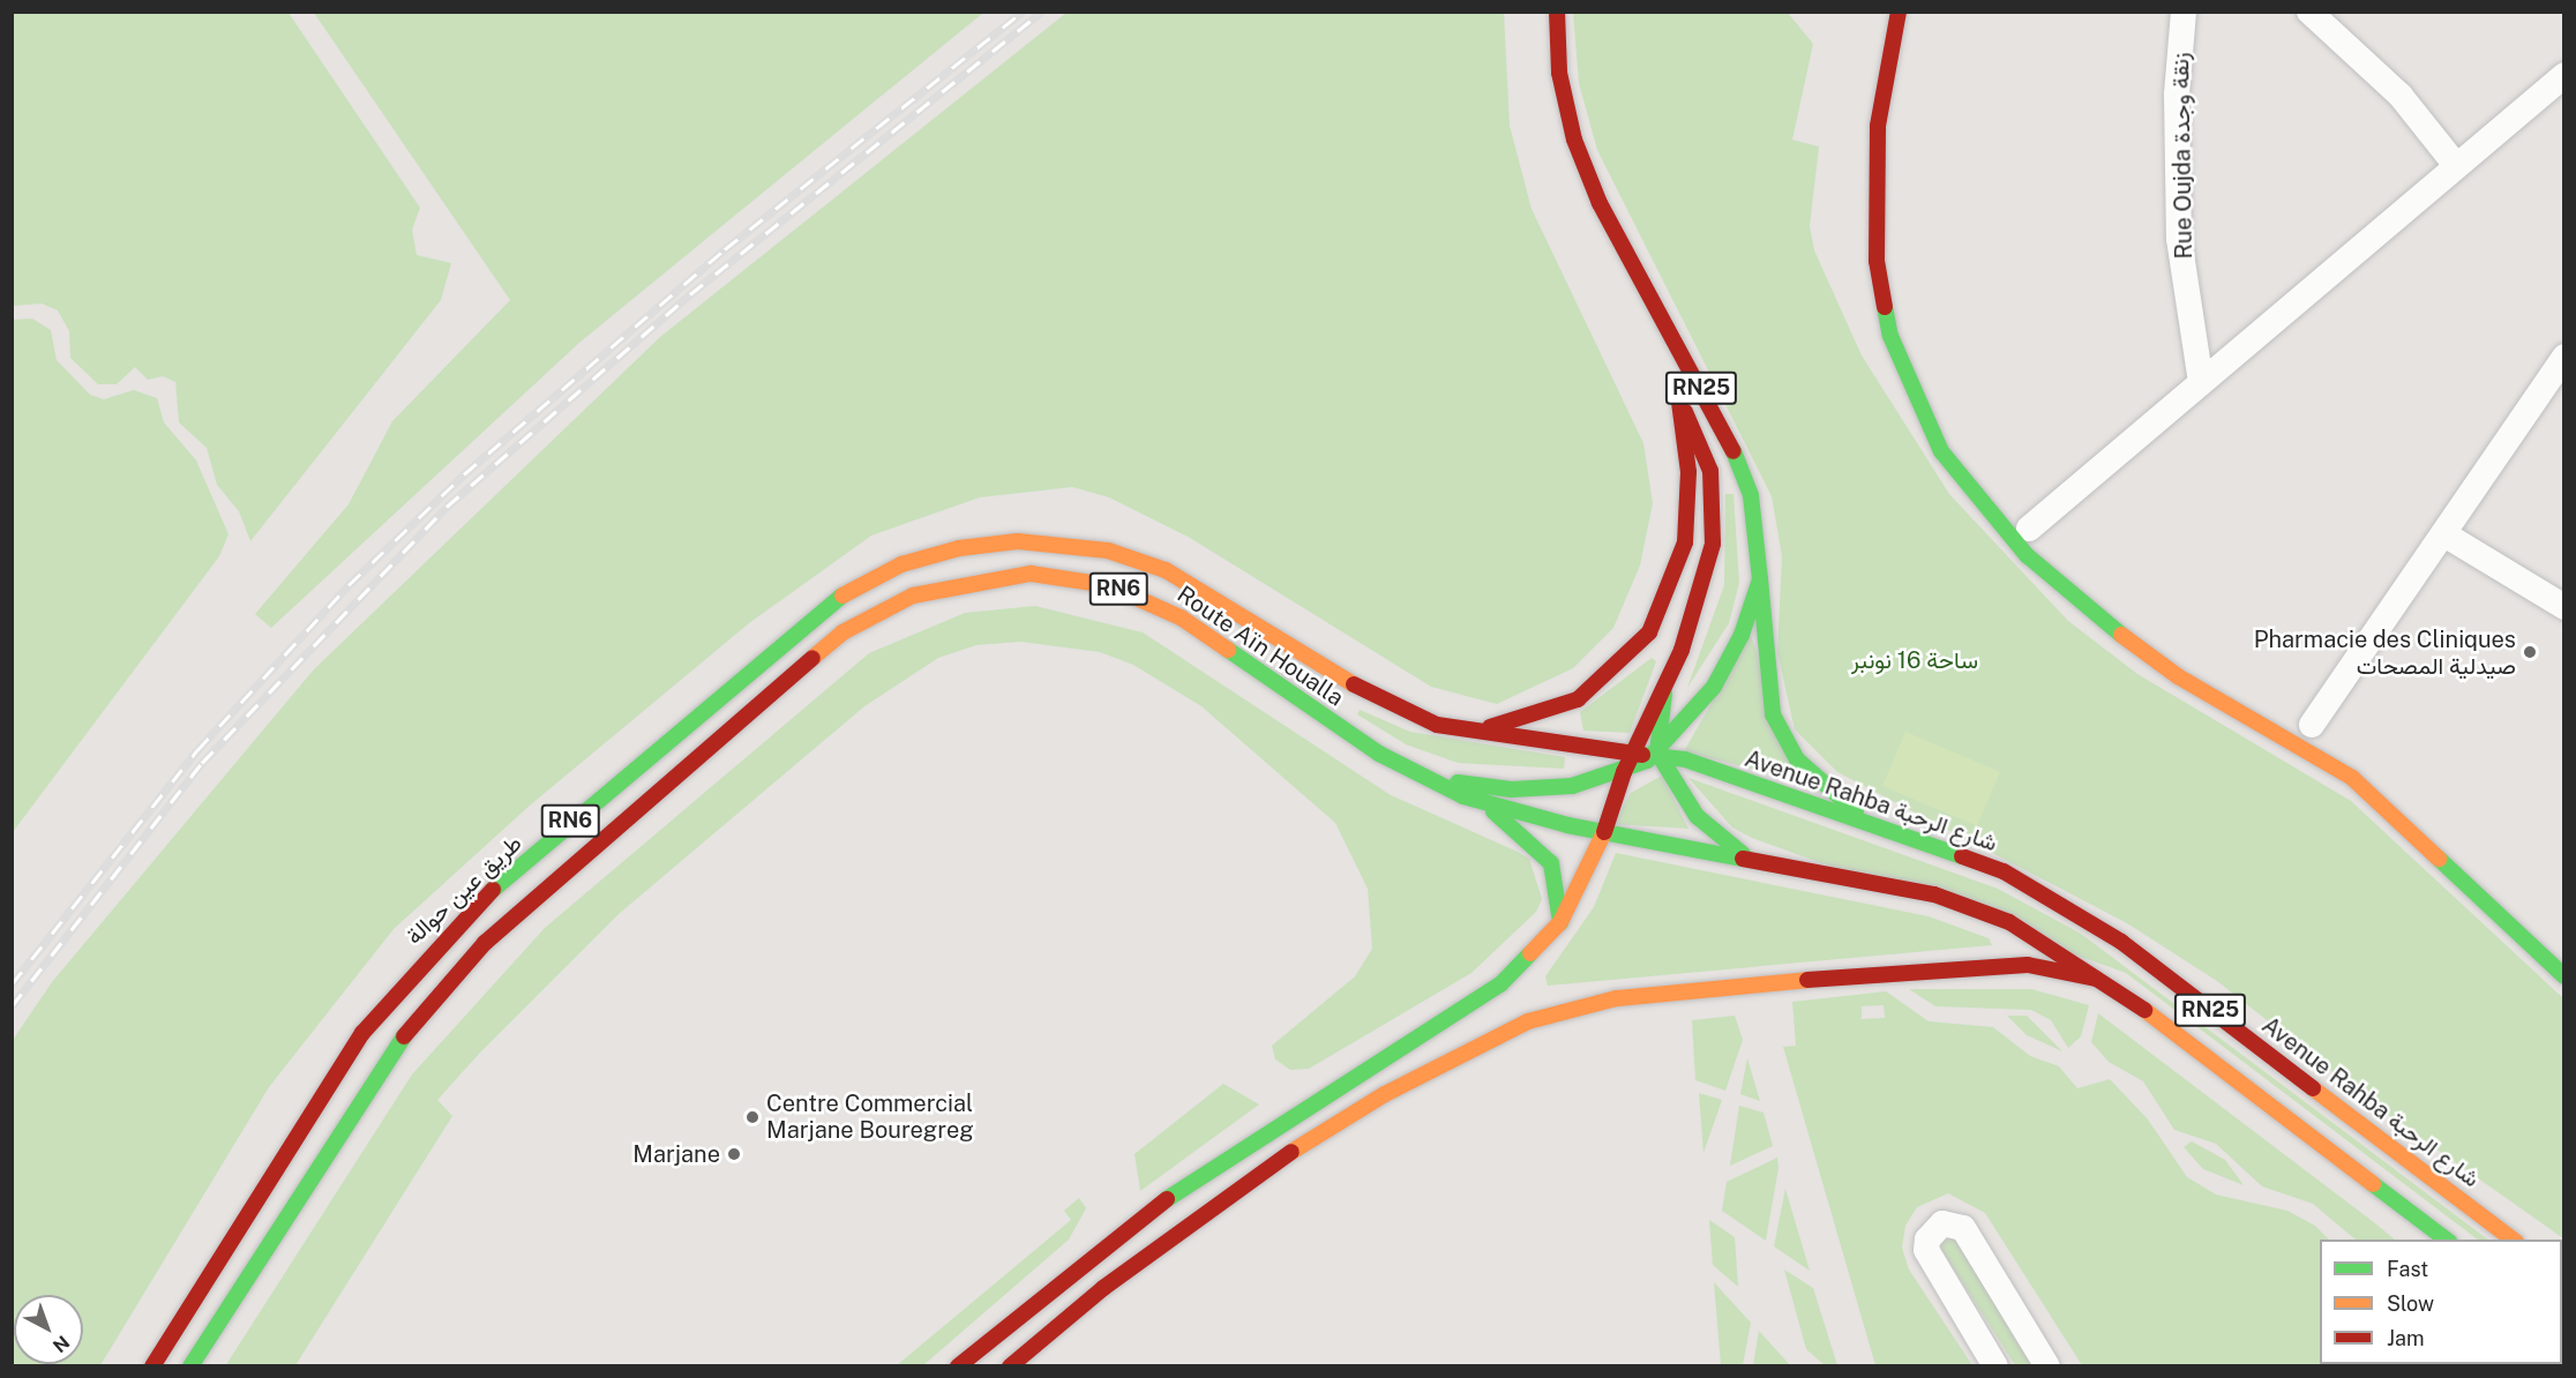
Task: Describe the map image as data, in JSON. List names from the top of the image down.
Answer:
{
  "streets": {
    "main road": [
      "RN25",
      "RN6",
      "Route Aïn Houalla",
      "Avenue Rahba شارع الرحبة",
      "طريق عين حوالة"
    ],
    "street": ["Rue Oujda زنقة وجدة"]
  },
  "crossings": [
    ["RN25", "Route Aïn Houalla"],
    ["RN25", "Avenue Rahba شارع الرحبة"],
    ["Route Aïn Houalla", "Avenue Rahba شارع الرحبة"],
    ["Route Aïn Houalla", "طريق عين حوالة"]
  ],
  "parks": ["ساحة 16 نونبر"],
  "places": ["Pharmacie des Cliniques صيدلية المصحات", "Centre Commercial Marjane Bouregreg", "Marjane"],
  "legend": ["Fast", "Slow", "Jam"],
  "north": "bottom right"
}
